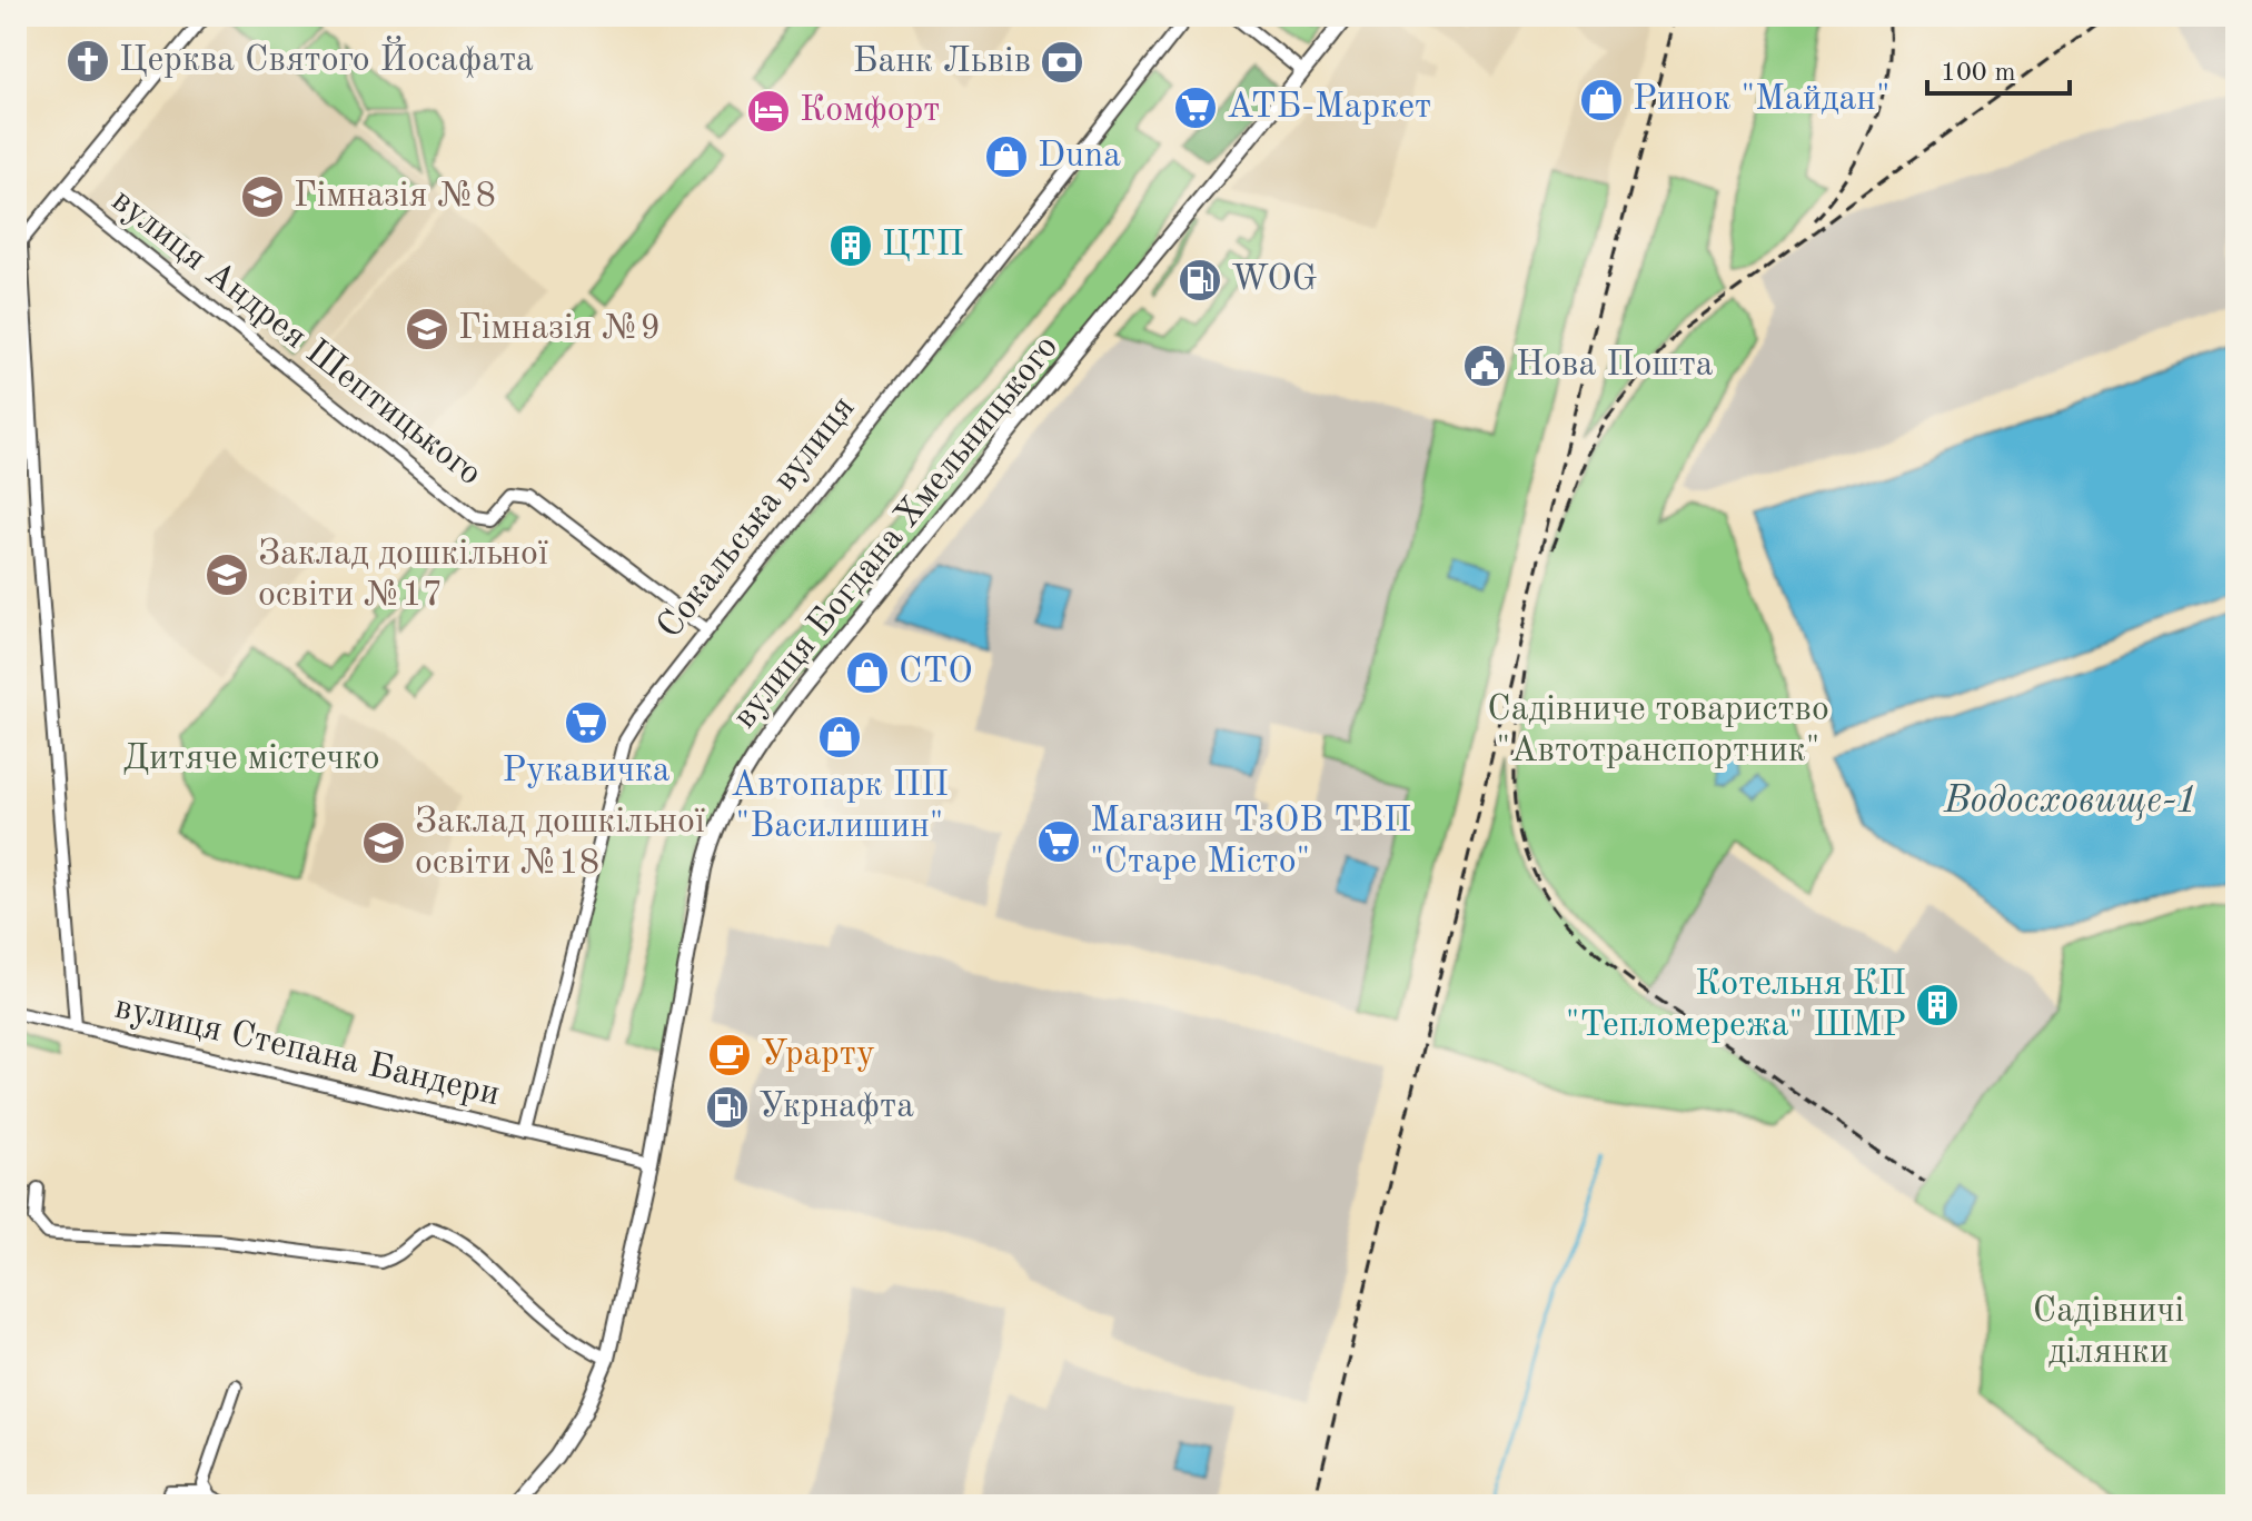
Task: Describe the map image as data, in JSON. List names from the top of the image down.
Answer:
{
  "streets": {
    "street": [
      "вулиця Андрея Шептицького",
      "Сокальська вулиця",
      "вулиця Богдана Хмельницького",
      "вулиця Степана Бандери"
    ]
  },
  "crossings": [
    ["вулиця Андрея Шептицького", "Сокальська вулиця"],
    ["вулиця Андрея Шептицького", "вулиця Степана Бандери"],
    ["Сокальська вулиця", "вулиця Степана Бандери"],
    ["вулиця Богдана Хмельницького", "вулиця Степана Бандери"]
  ],
  "water": ["Водосховище-1"],
  "parks": ["Садівниче товариство \"Автотранспортник\"", "Дитяче містечко", "Садівничі ділянки"],
  "places": {
    "church": ["Церква Святого Йосафата"],
    "bank": ["Банк Львів"],
    "shop": [
      "Ринок \"Майдан\"",
      "Duna",
      "СТО",
      "Автопарк ПП \"Василишин\""
    ],
    "supermarket": ["АТБ-Маркет", "Рукавичка", "Магазин ТзОВ ТВП \"Старе Місто\""],
    "hotel": ["Комфорт"],
    "school or university": [
      "Гімназія №8",
      "Гімназія №9",
      "Заклад дошкільної освіти №17",
      "Заклад дошкільної освіти №18"
    ],
    "building": ["ЦТП", "Котельня КП \"Тепломережа\" ШМР"],
    "fuel station": ["WOG", "Укрнафта"],
    "public building": ["Нова Пошта"],
    "cafe": ["Урарту"]
  },
  "scale_bar": "100 m"
}
